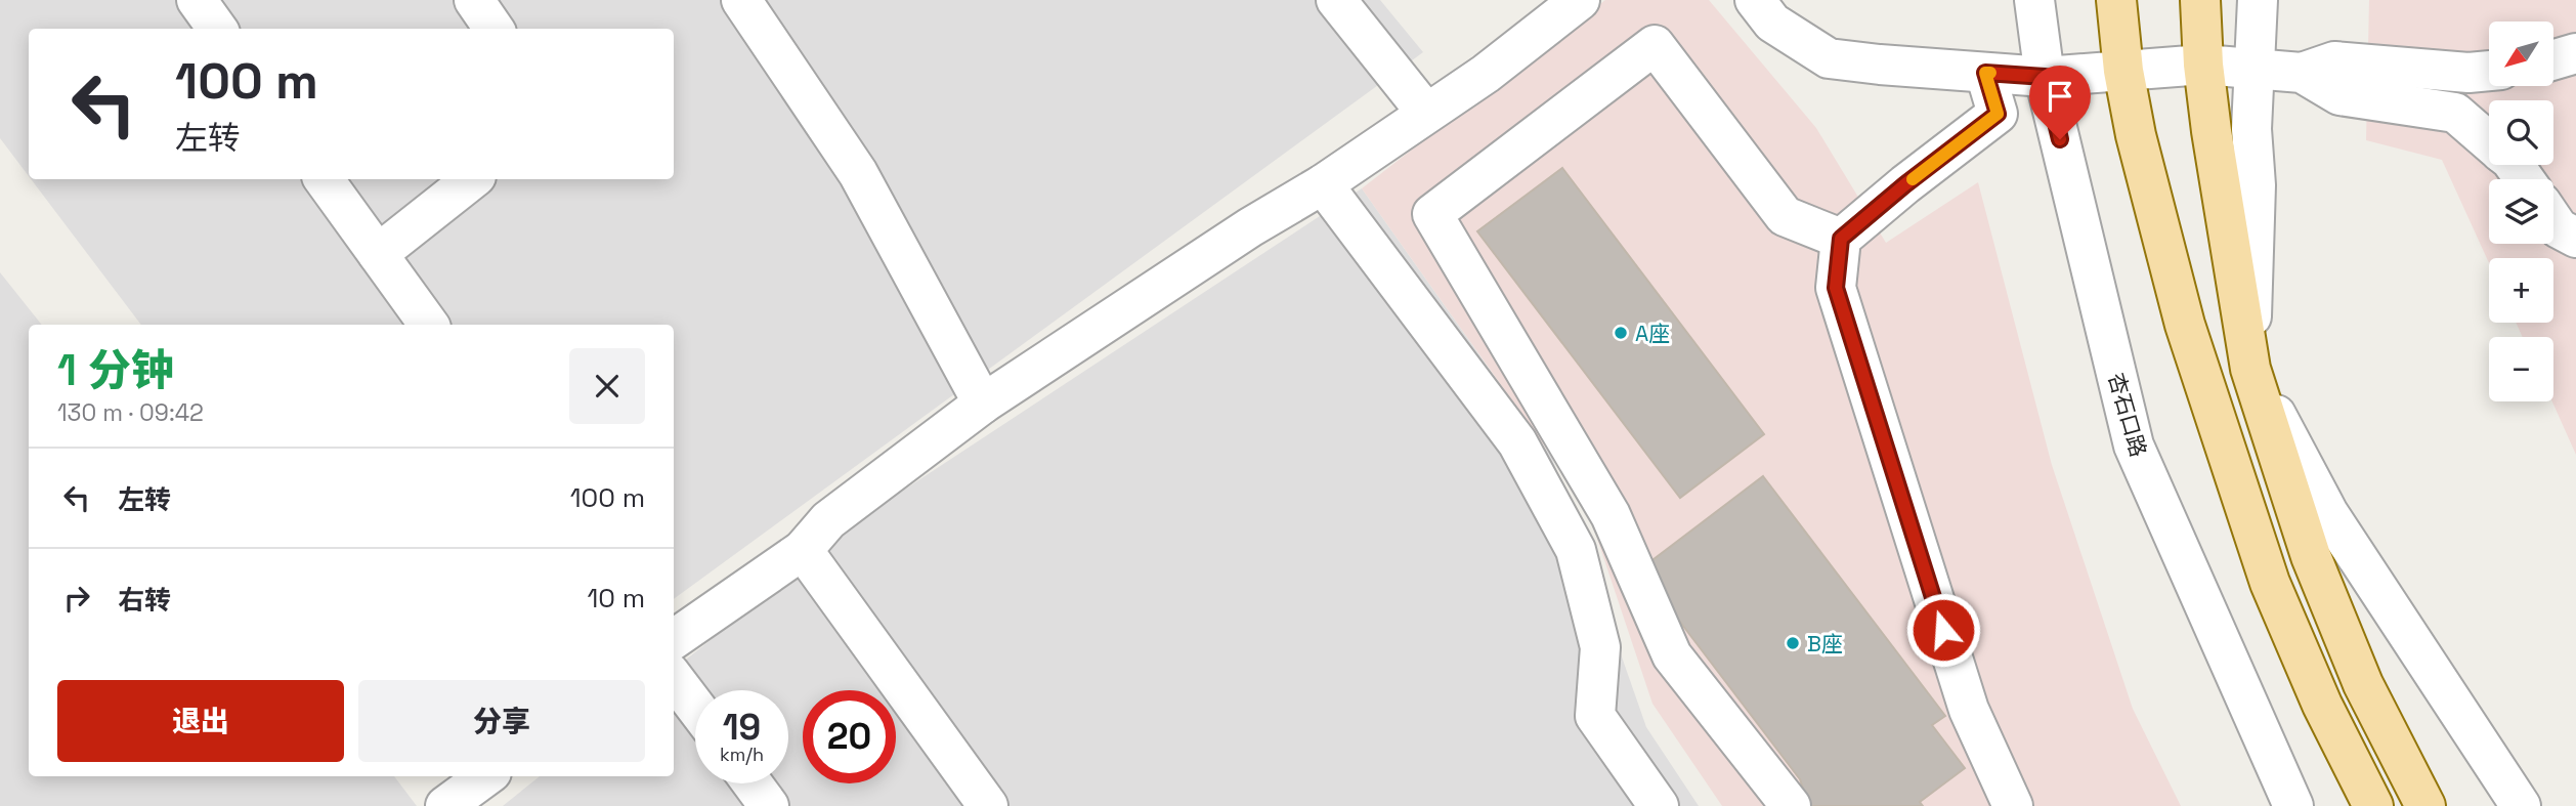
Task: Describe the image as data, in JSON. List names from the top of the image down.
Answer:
{
  "streets": {
    "street": ["杏石口路"]
  },
  "places": ["A座", "B座"],
  "north": "bottom left",
  "page": {
    "map_buttons": ["+", "−"],
    "turn": ["100 m", "左转"],
    "heading": ["1 分钟", "130 m · 09:42"],
    "list": [
      {
        "name": "左转",
        "value": "100 m"
      },
      {
        "name": "右转",
        "value": "10 m"
      }
    ],
    "buttons": ["退出", "分享"],
    "speed": "19 km/h",
    "limit": "20"
  }
}
